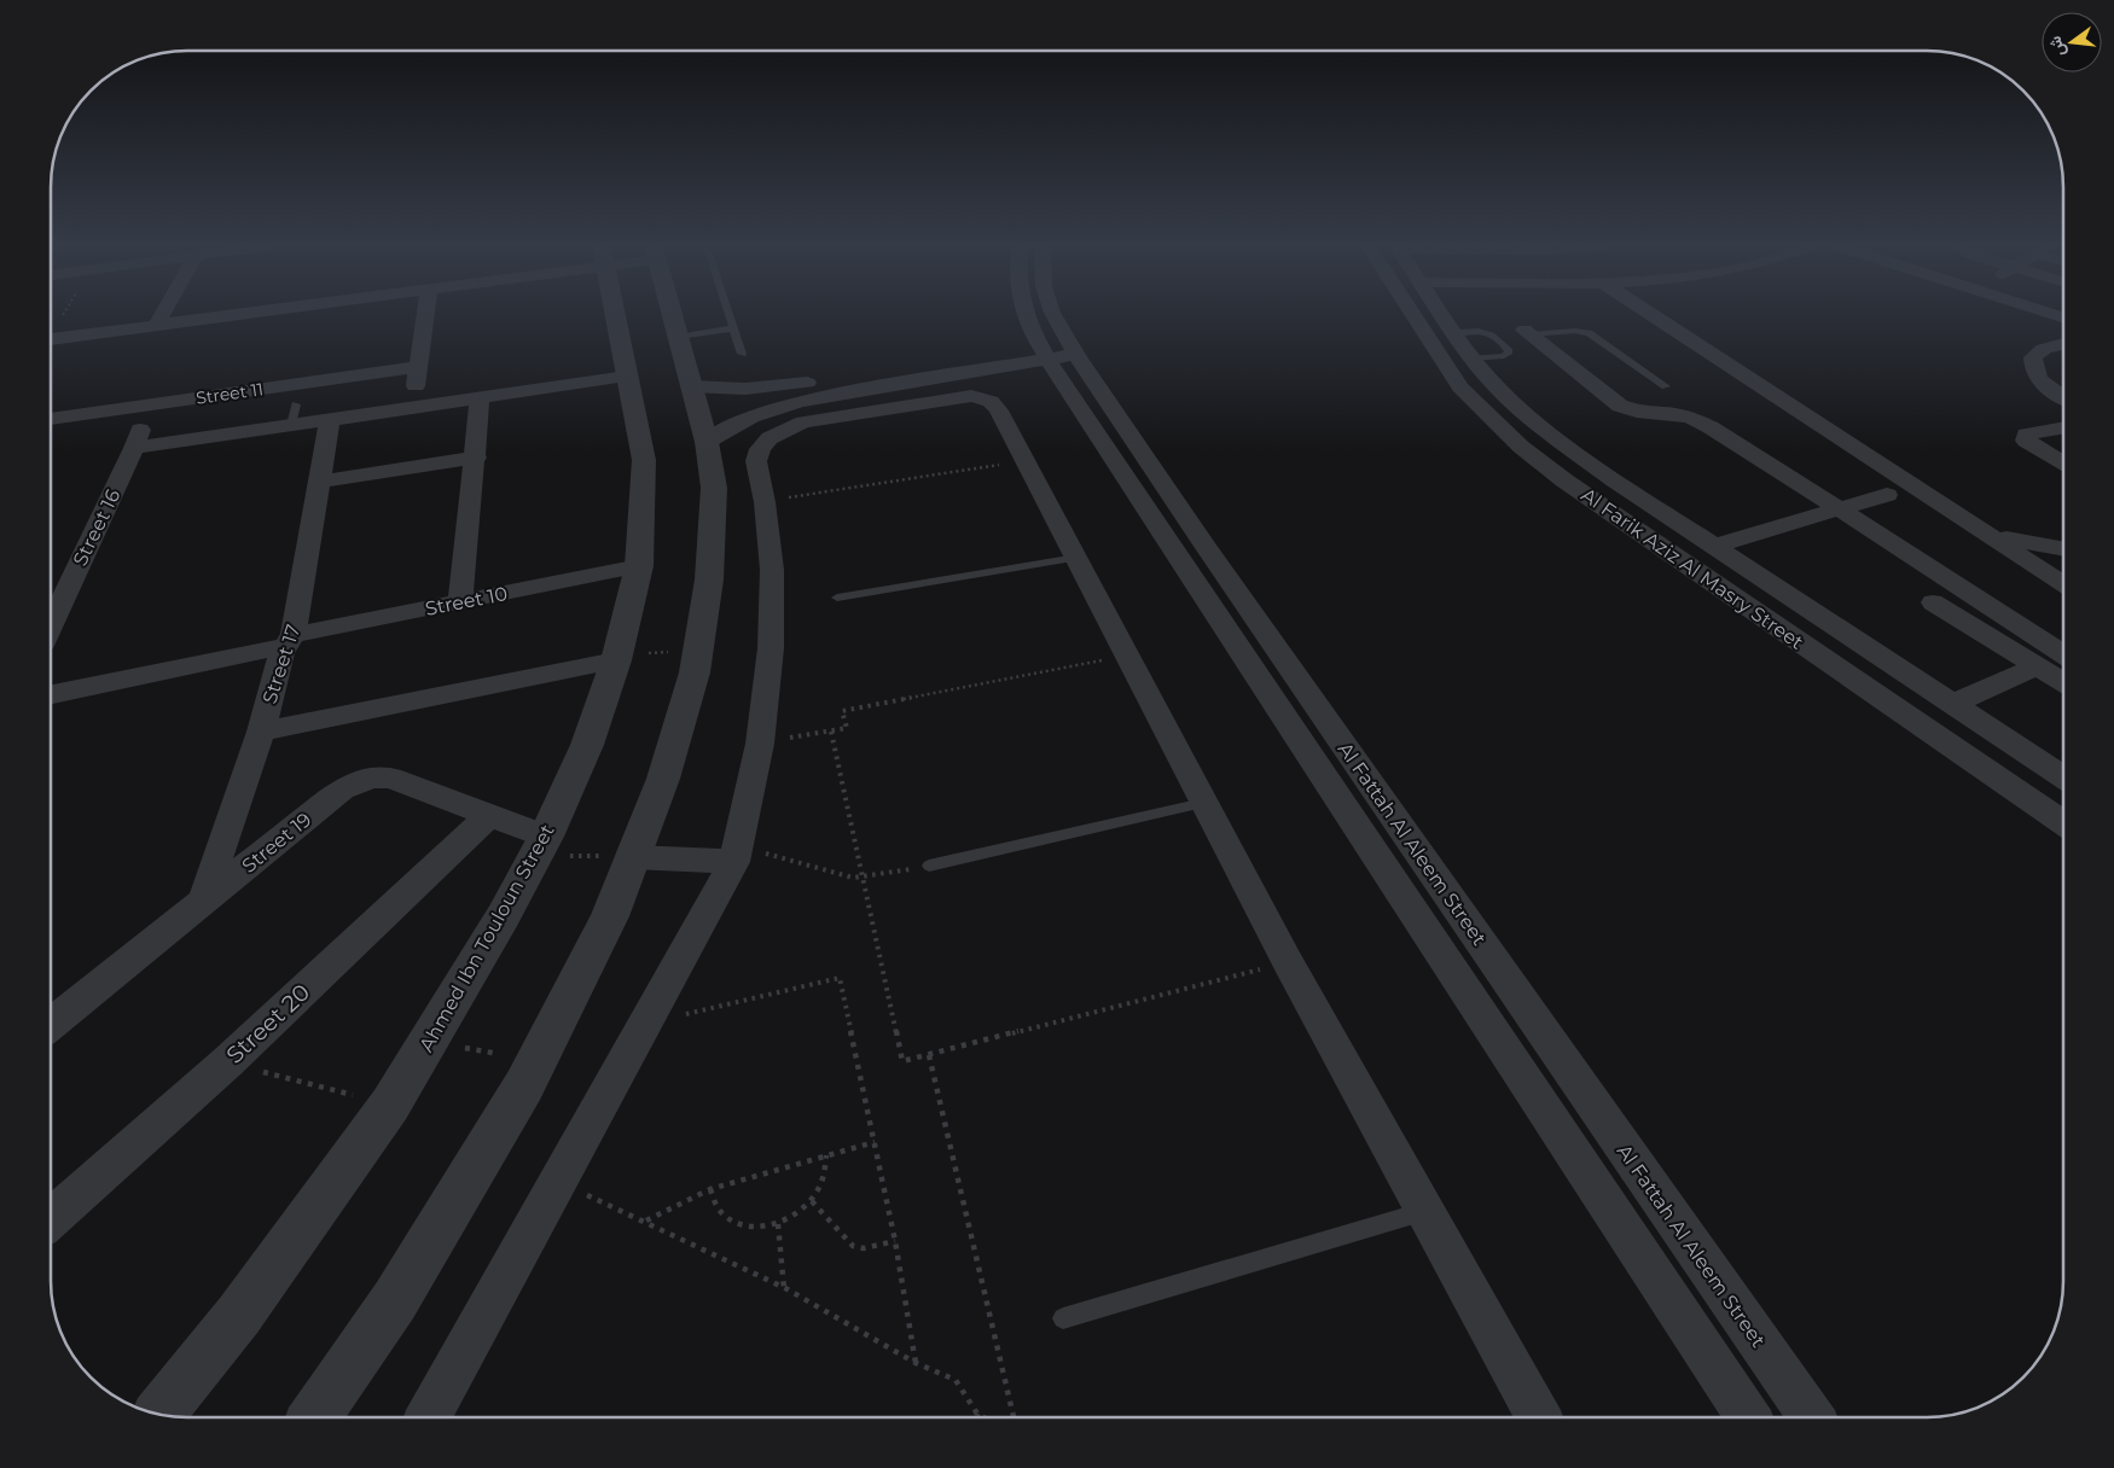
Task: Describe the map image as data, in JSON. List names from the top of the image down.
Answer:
{
  "streets": {
    "street": [
      "Street 11",
      "Street 16",
      "Al Farik Aziz Al Masry Street",
      "Street 10",
      "Street 17",
      "Street 19",
      "Al Fattah Al Aleem Street",
      "Ahmed Ibn Touloun Street",
      "Street 20"
    ]
  },
  "crossings": [
    ["Street 11", "Street 16"],
    ["Street 10", "Street 17"],
    ["Street 10", "Ahmed Ibn Touloun Street"],
    ["Street 17", "Street 19"],
    ["Street 19", "Ahmed Ibn Touloun Street"],
    ["Street 19", "Street 20"]
  ],
  "north": "left"
}
